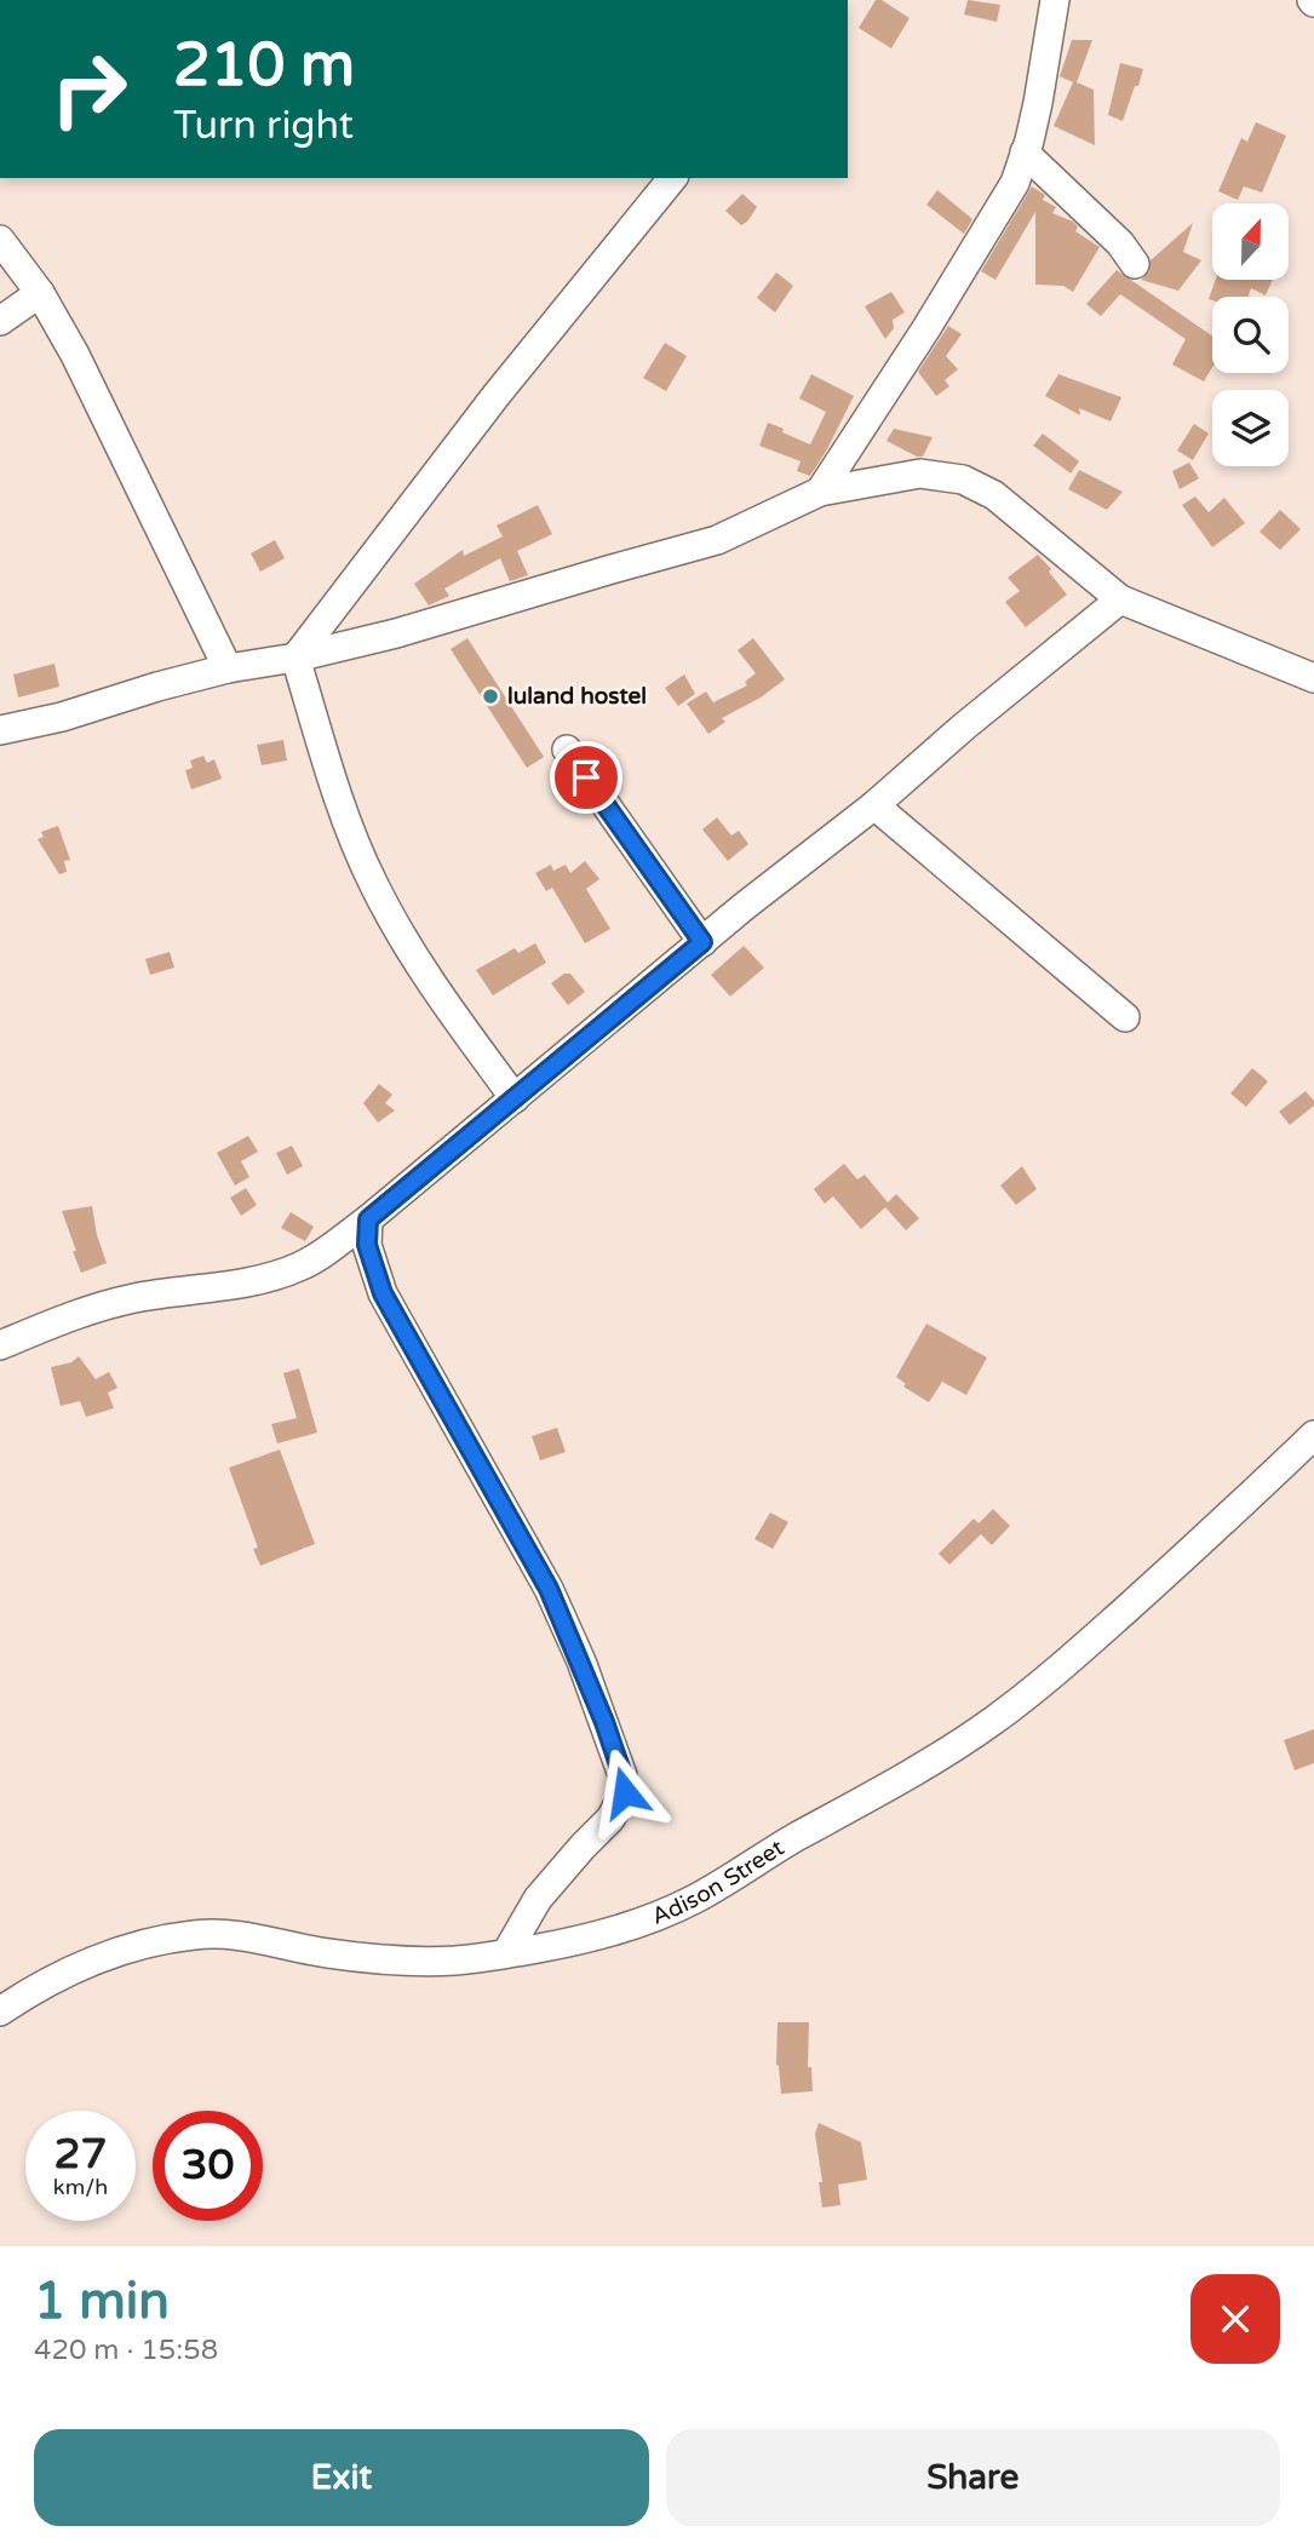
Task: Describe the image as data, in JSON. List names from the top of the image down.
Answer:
{
  "streets": {
    "street": ["Adison Street"]
  },
  "places": ["luland hostel"],
  "north": "top",
  "page": {
    "turn": ["210 m", "Turn right"],
    "speed": "27 km/h",
    "limit": "30",
    "heading": ["1 min", "420 m · 15:58"],
    "buttons": ["Exit", "Share"]
  }
}
